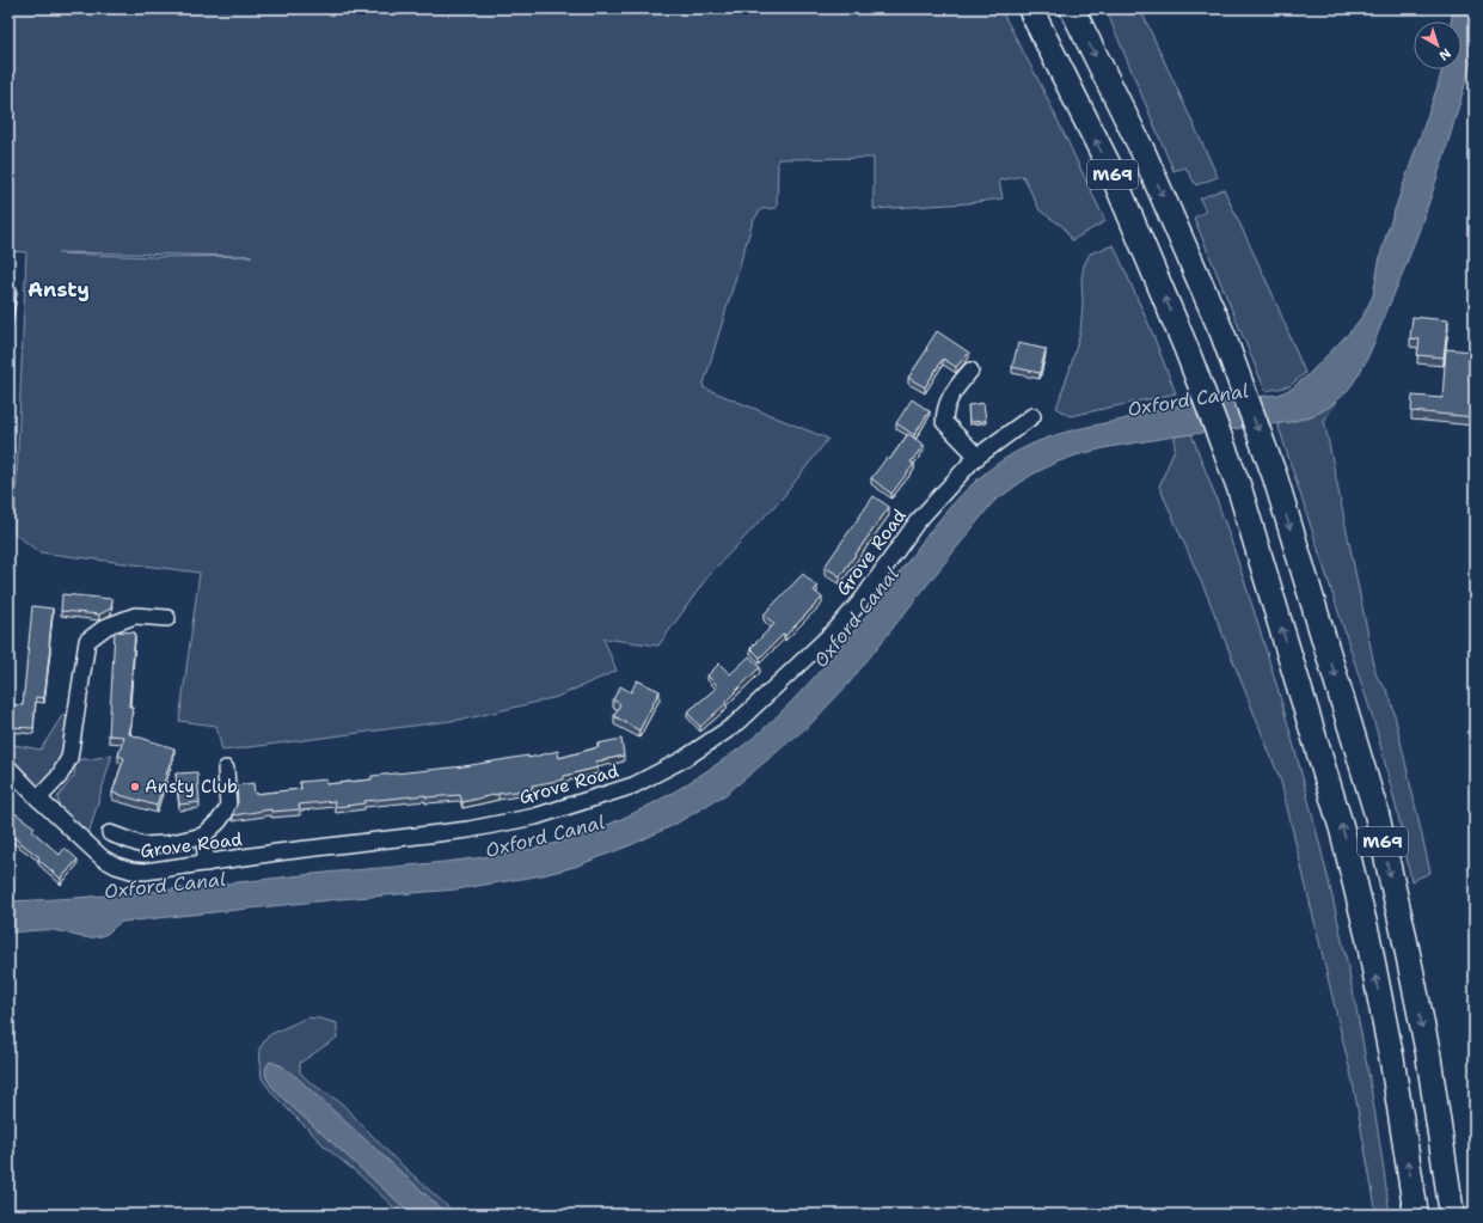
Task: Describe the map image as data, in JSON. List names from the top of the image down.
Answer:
{
  "streets": {
    "highway": ["M69"],
    "street": ["Grove Road"]
  },
  "districts": ["Ansty"],
  "water": ["Oxford Canal"],
  "places": ["Ansty Club"],
  "north": "bottom right"
}
